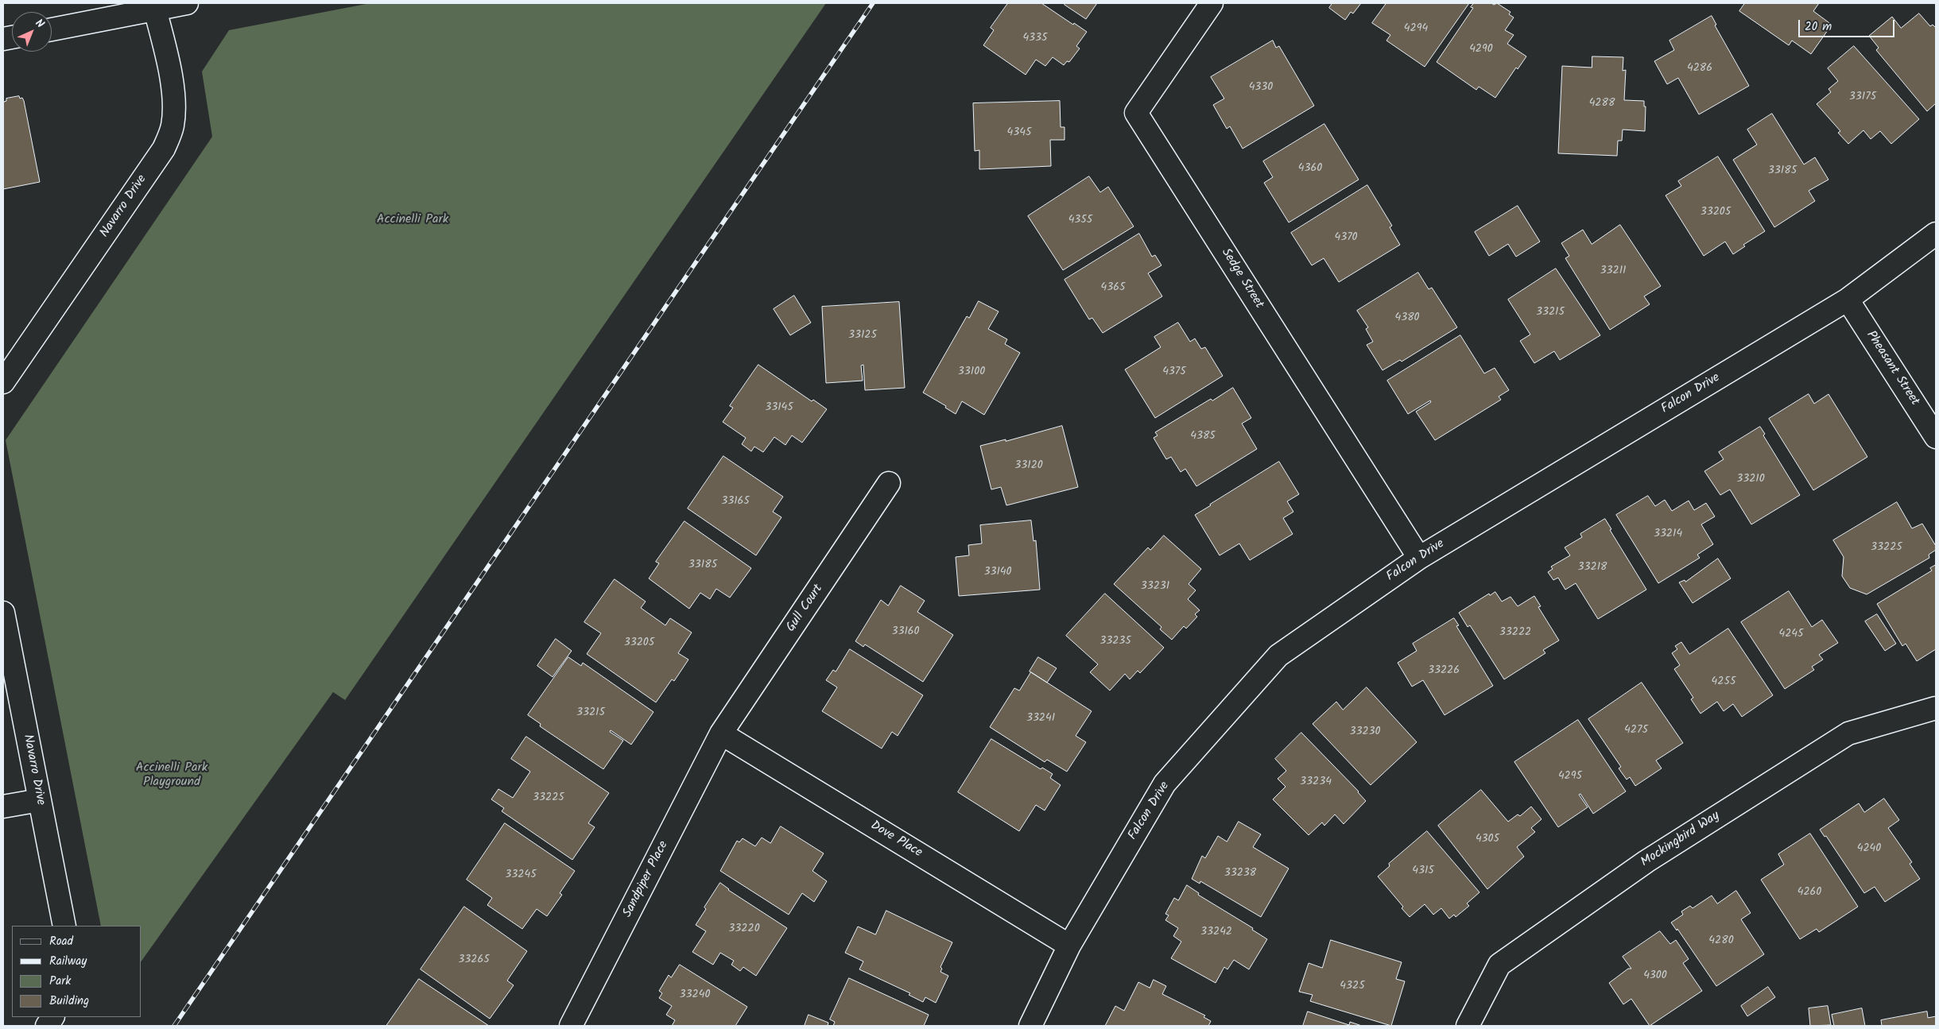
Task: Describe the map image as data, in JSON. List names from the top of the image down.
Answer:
{
  "streets": {
    "street": [
      "Navarro Drive",
      "Sedge Street",
      "Pheasant Street",
      "Falcon Drive",
      "Gull Court",
      "Dove Place",
      "Mockingbird Way",
      "Sandpiper Place"
    ]
  },
  "crossings": [
    ["Sedge Street", "Falcon Drive"],
    ["Pheasant Street", "Falcon Drive"],
    ["Falcon Drive", "Dove Place"],
    ["Gull Court", "Dove Place"],
    ["Gull Court", "Sandpiper Place"],
    ["Dove Place", "Sandpiper Place"]
  ],
  "parks": ["Accinelli Park", "Accinelli Park Playground"],
  "house_numbers": [
    "4294",
    "4335",
    "4290",
    "4286",
    "4330",
    "33175",
    "4288",
    "4345",
    "4360",
    "33185",
    "33205",
    "4355",
    "4370",
    "33211",
    "4365",
    "33215",
    "4380",
    "33125",
    "33100",
    "4375",
    "33145",
    "4385",
    "33120",
    "33210",
    "33165",
    "33214",
    "33225",
    "33185",
    "33218",
    "33140",
    "33231",
    "33160",
    "33222",
    "4245",
    "33235",
    "33205",
    "33226",
    "4255",
    "33215",
    "33241",
    "4275",
    "33230",
    "4295",
    "33234",
    "33225",
    "4305",
    "4240",
    "4315",
    "33238",
    "33245",
    "4260",
    "33220",
    "33242",
    "4280",
    "33265",
    "4300",
    "4325",
    "33240"
  ],
  "legend": [
    "Road",
    "Railway",
    "Park",
    "Building"
  ],
  "scale_bar": "20 m",
  "north": "top right"
}
